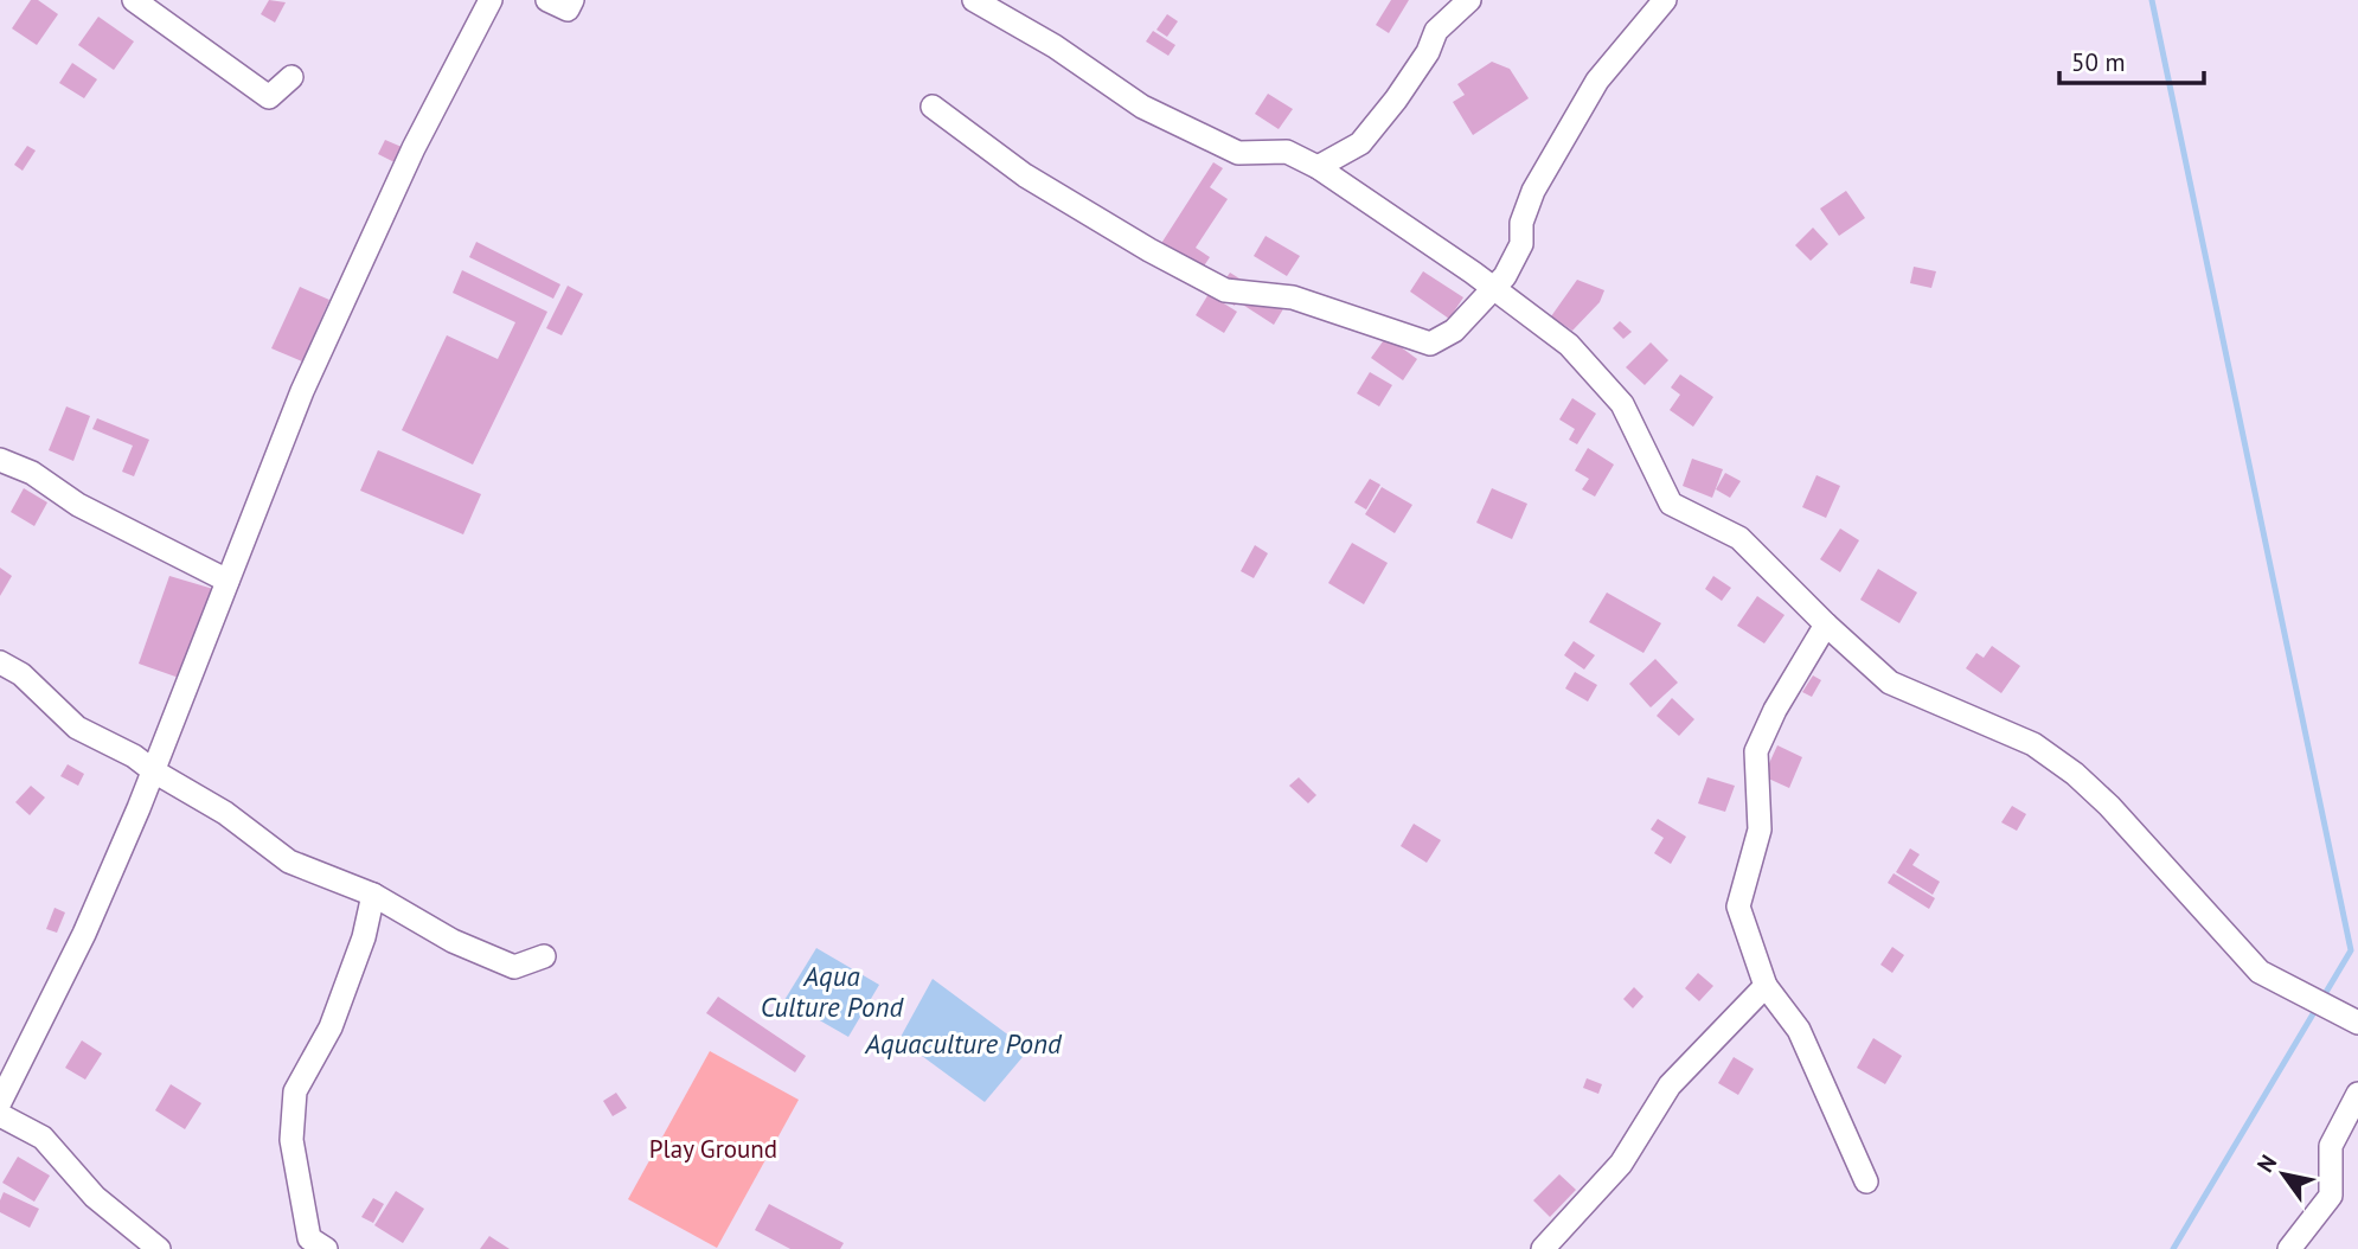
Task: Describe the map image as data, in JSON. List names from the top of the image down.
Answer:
{
  "water": ["Aqua Culture Pond", "Aquaculture Pond"],
  "parks": ["Play Ground"],
  "scale_bar": "50 m",
  "north": "top left"
}
